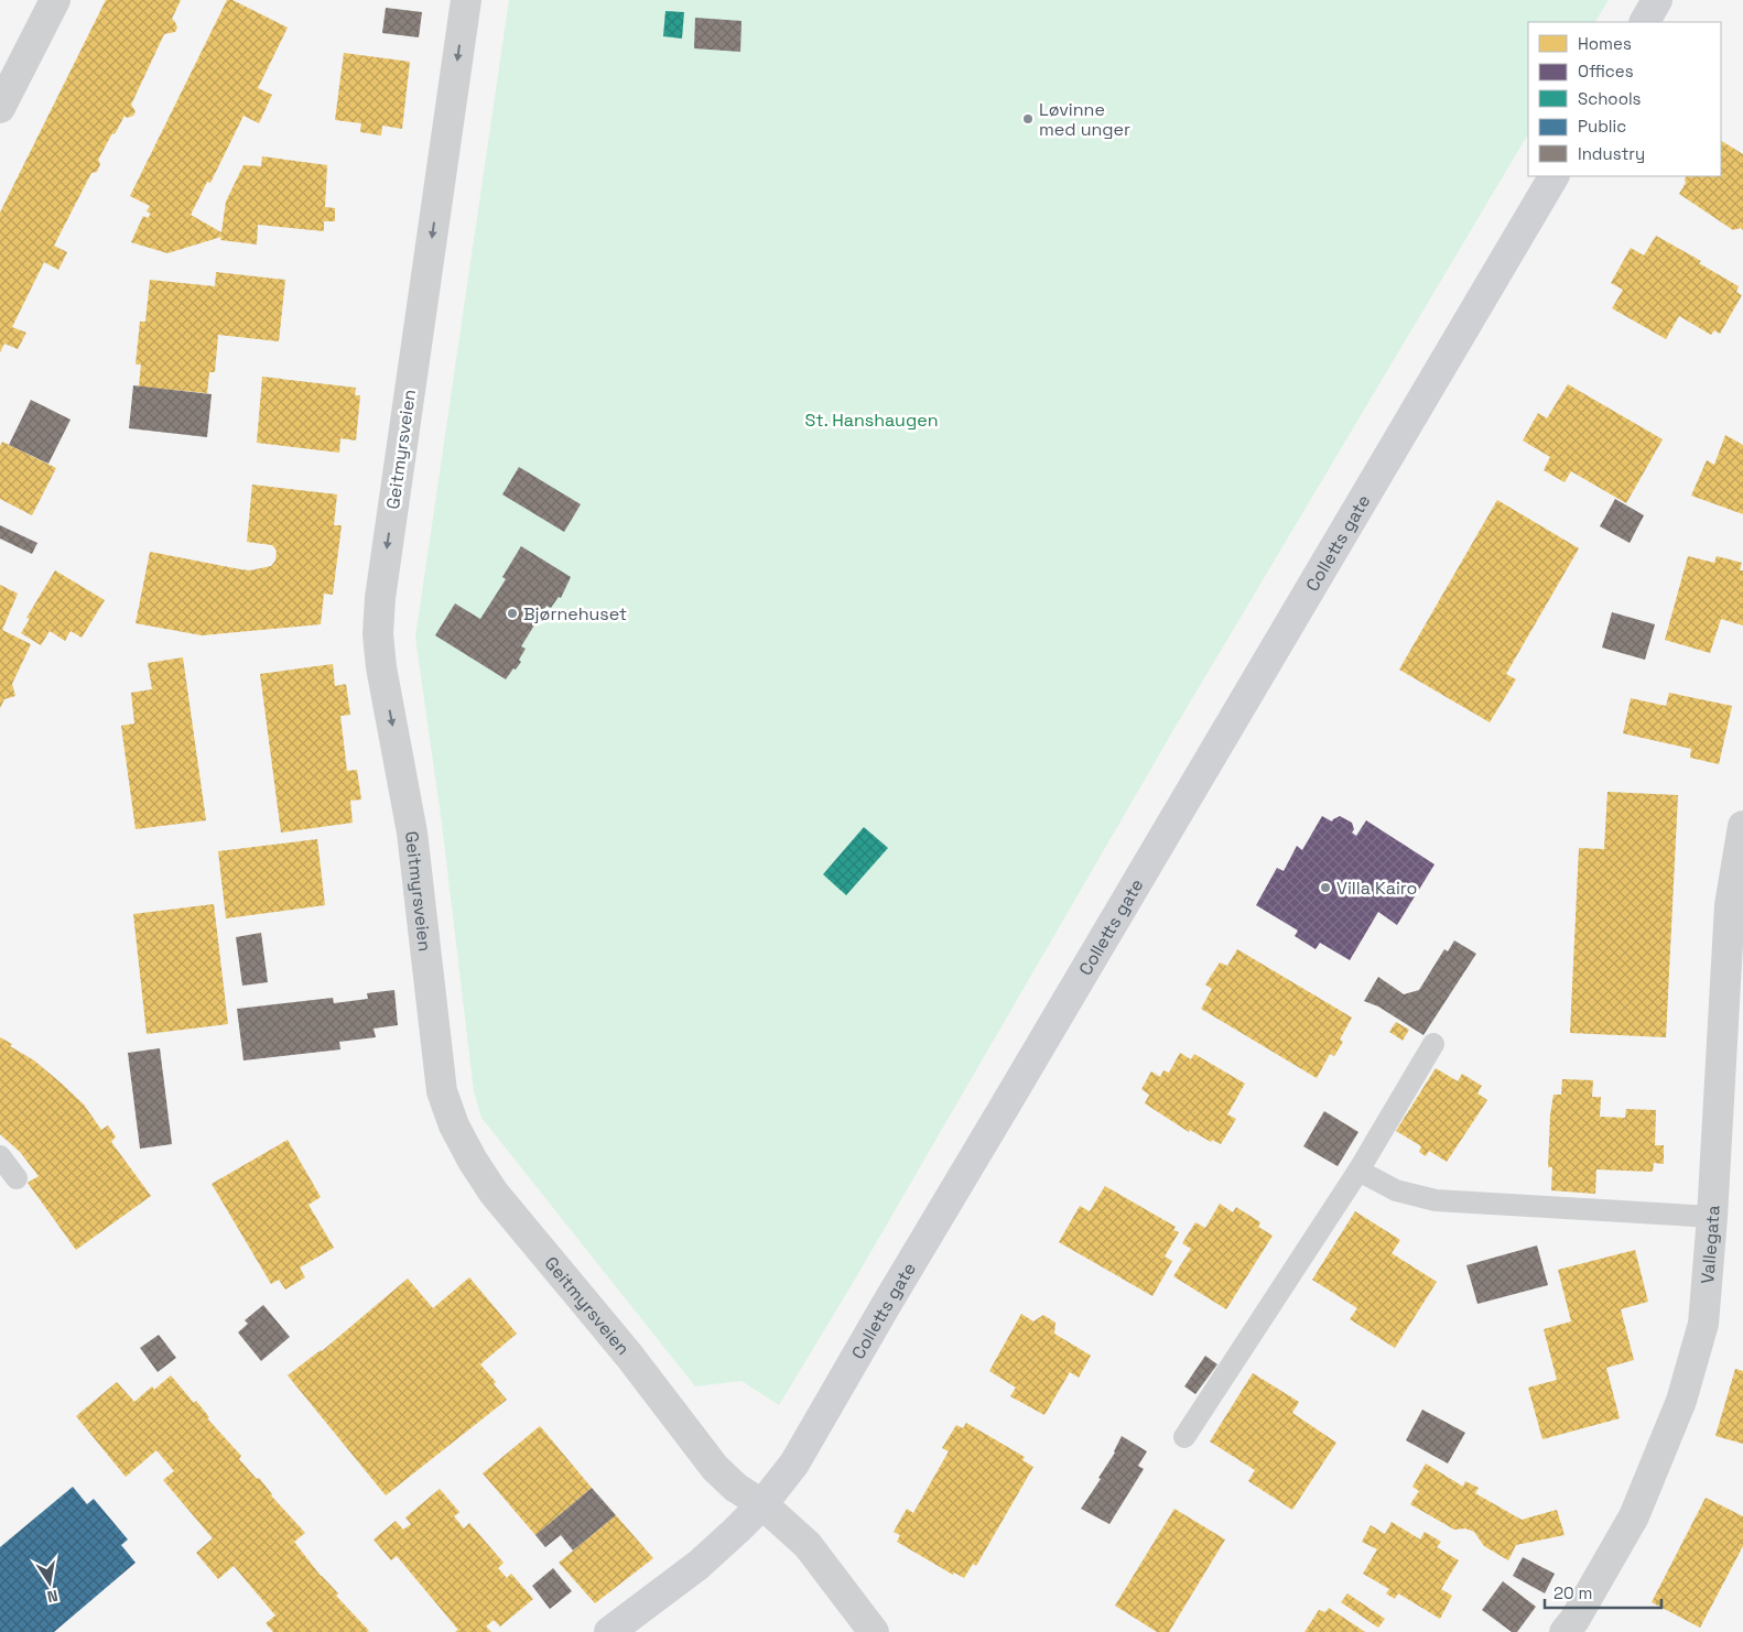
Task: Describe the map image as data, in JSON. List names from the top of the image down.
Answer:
{
  "streets": {
    "main road": ["Colletts gate"],
    "street": ["Geitmyrsveien", "Vallegata"]
  },
  "crossings": [
    ["Geitmyrsveien", "Colletts gate"]
  ],
  "one_way": ["Geitmyrsveien"],
  "parks": ["St. Hanshaugen"],
  "places": ["Løvinne med unger", "Bjørnehuset", "Villa Kairo"],
  "legend": [
    "Homes",
    "Offices",
    "Schools",
    "Public",
    "Industry"
  ],
  "scale_bar": "20 m",
  "north": "bottom"
}
